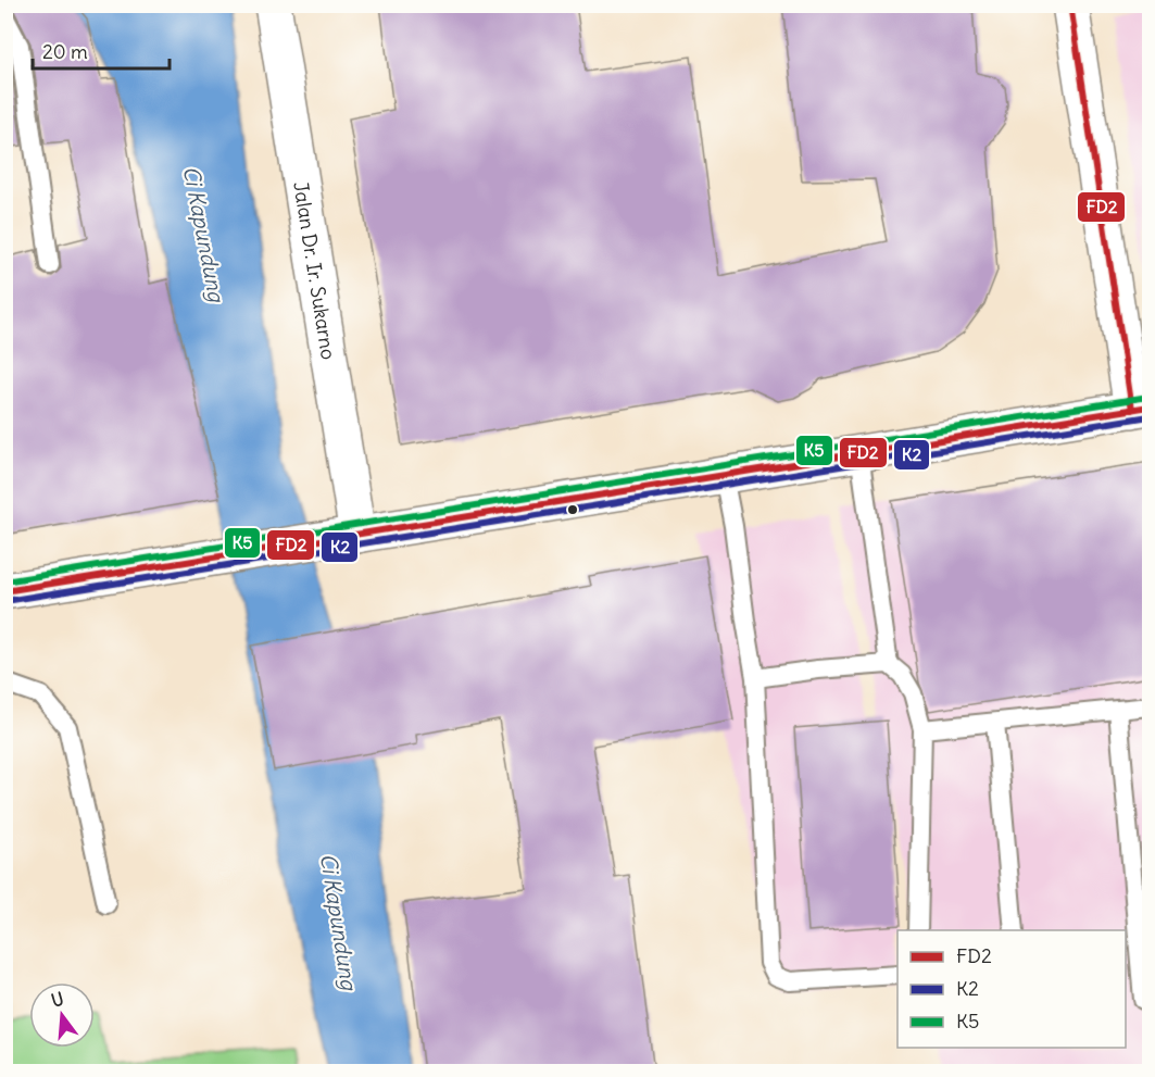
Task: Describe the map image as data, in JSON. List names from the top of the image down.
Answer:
{
  "streets": {
    "main road": ["Jalan Dr. Ir. Sukarno"]
  },
  "water": ["Ci Kapundung"],
  "lines": ["transit line FD2", "transit line K5", "transit line K2"],
  "legend": ["FD2", "K2", "K5"],
  "scale_bar": "20 m",
  "north": "top"
}
